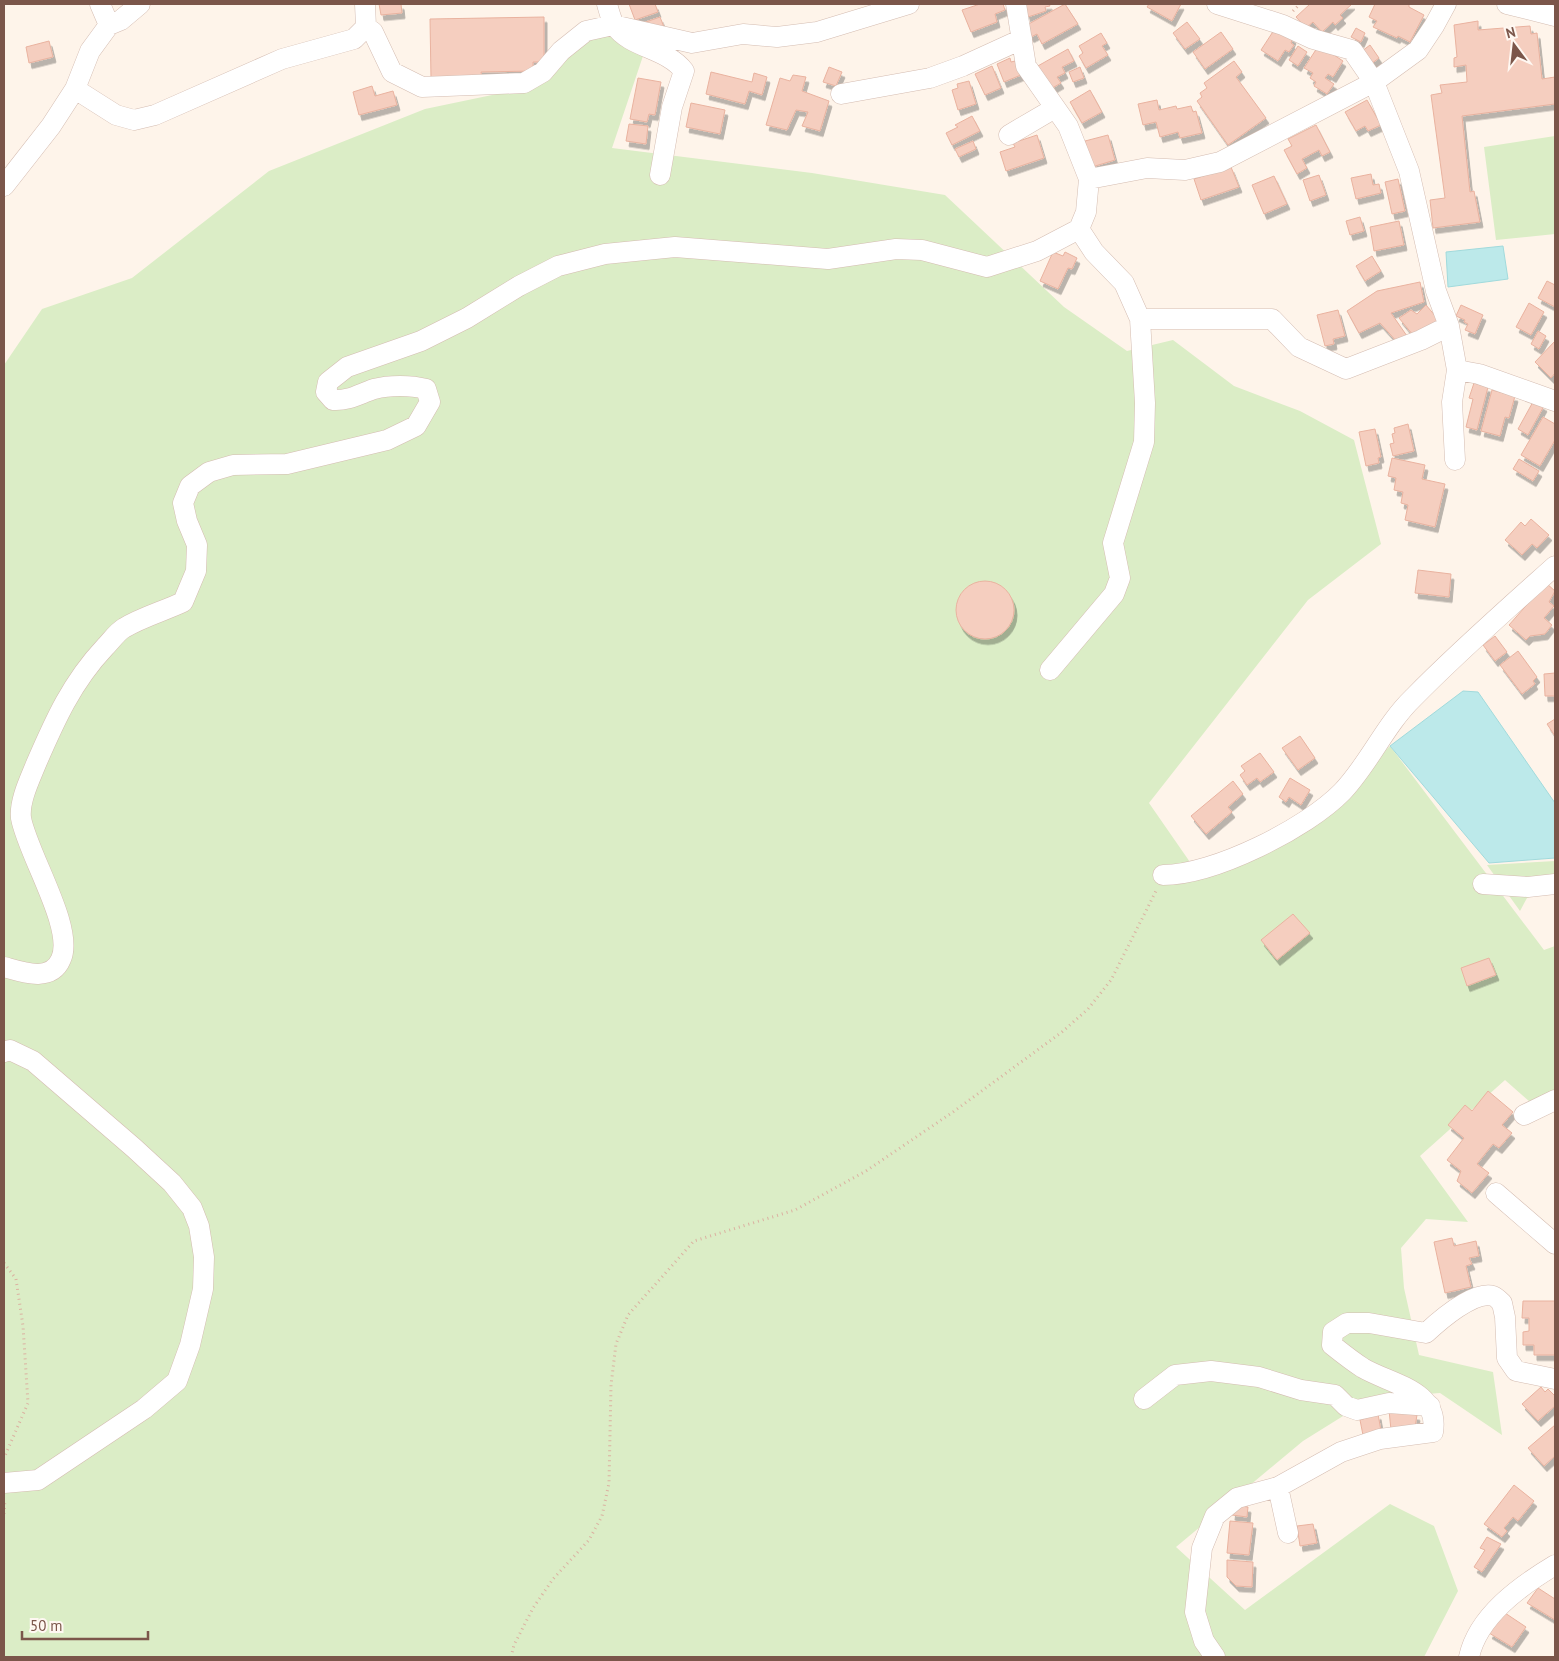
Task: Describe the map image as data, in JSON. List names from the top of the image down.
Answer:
{
  "scale_bar": "50 m",
  "north": "top"
}
